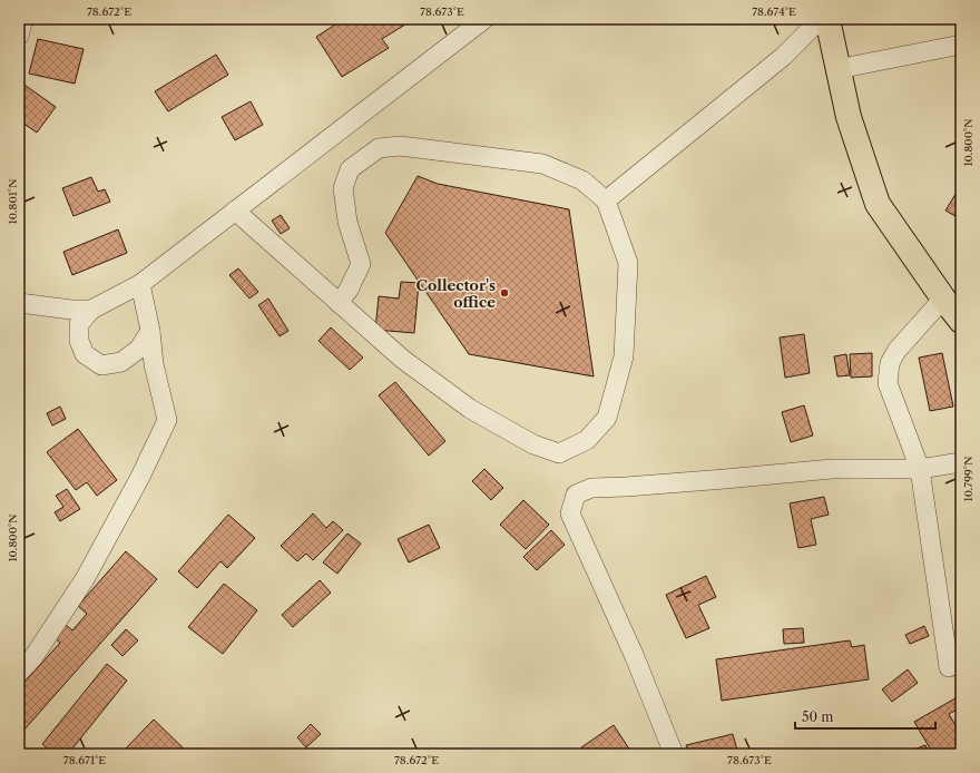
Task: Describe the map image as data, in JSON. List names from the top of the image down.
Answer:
{
  "places": ["Collector's office"],
  "scale_bar": "50 m",
  "coordinates": [
    "78.672°E",
    "78.673°E",
    "78.674°E",
    "10.800°N",
    "10.801°N",
    "10.799°N",
    "78.671°E"
  ]
}
